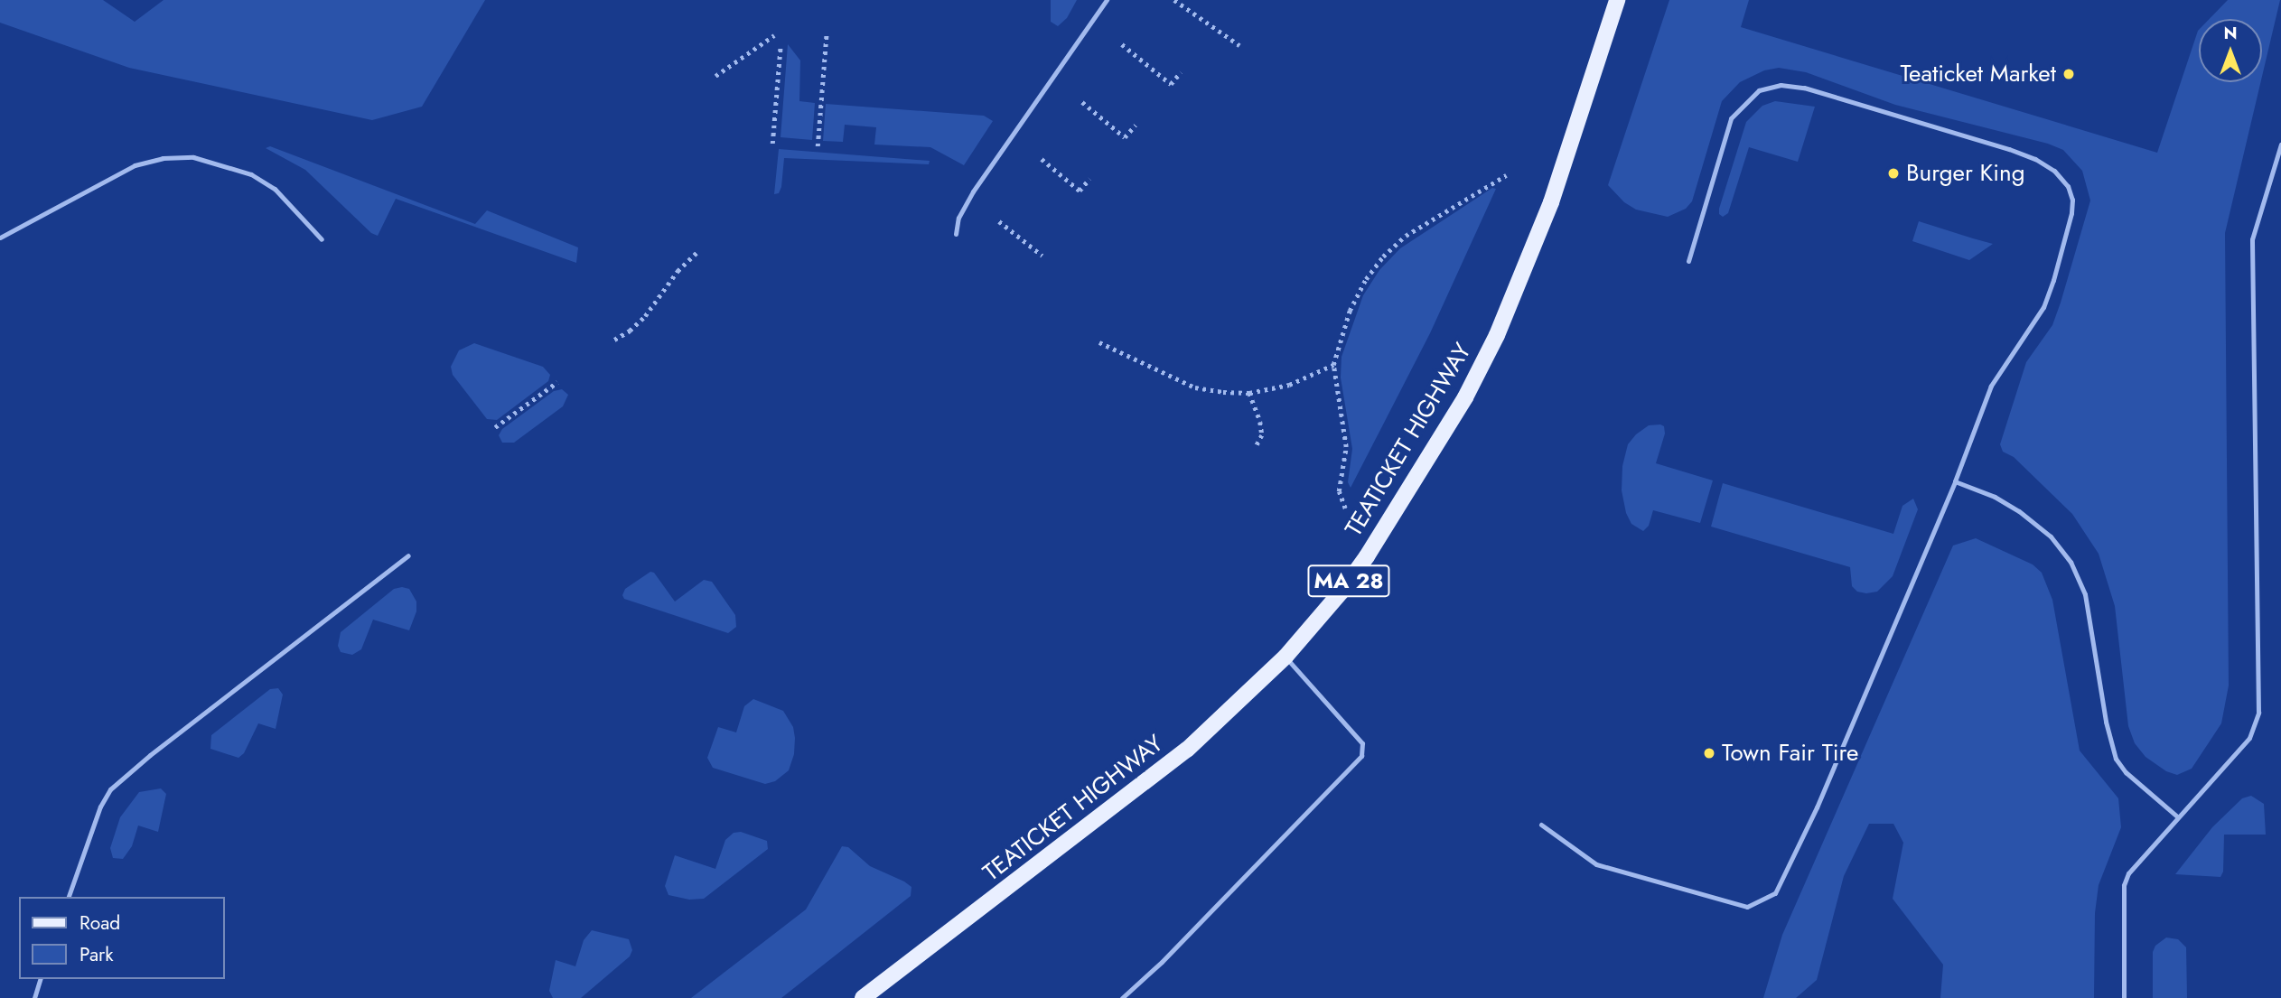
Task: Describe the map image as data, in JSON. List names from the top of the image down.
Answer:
{
  "streets": {
    "main road": ["TEATICKET HIGHWAY", "MA 28"]
  },
  "places": ["Teaticket Market", "Burger King", "Town Fair Tire"],
  "legend": ["Road", "Park"],
  "north": "top"
}
